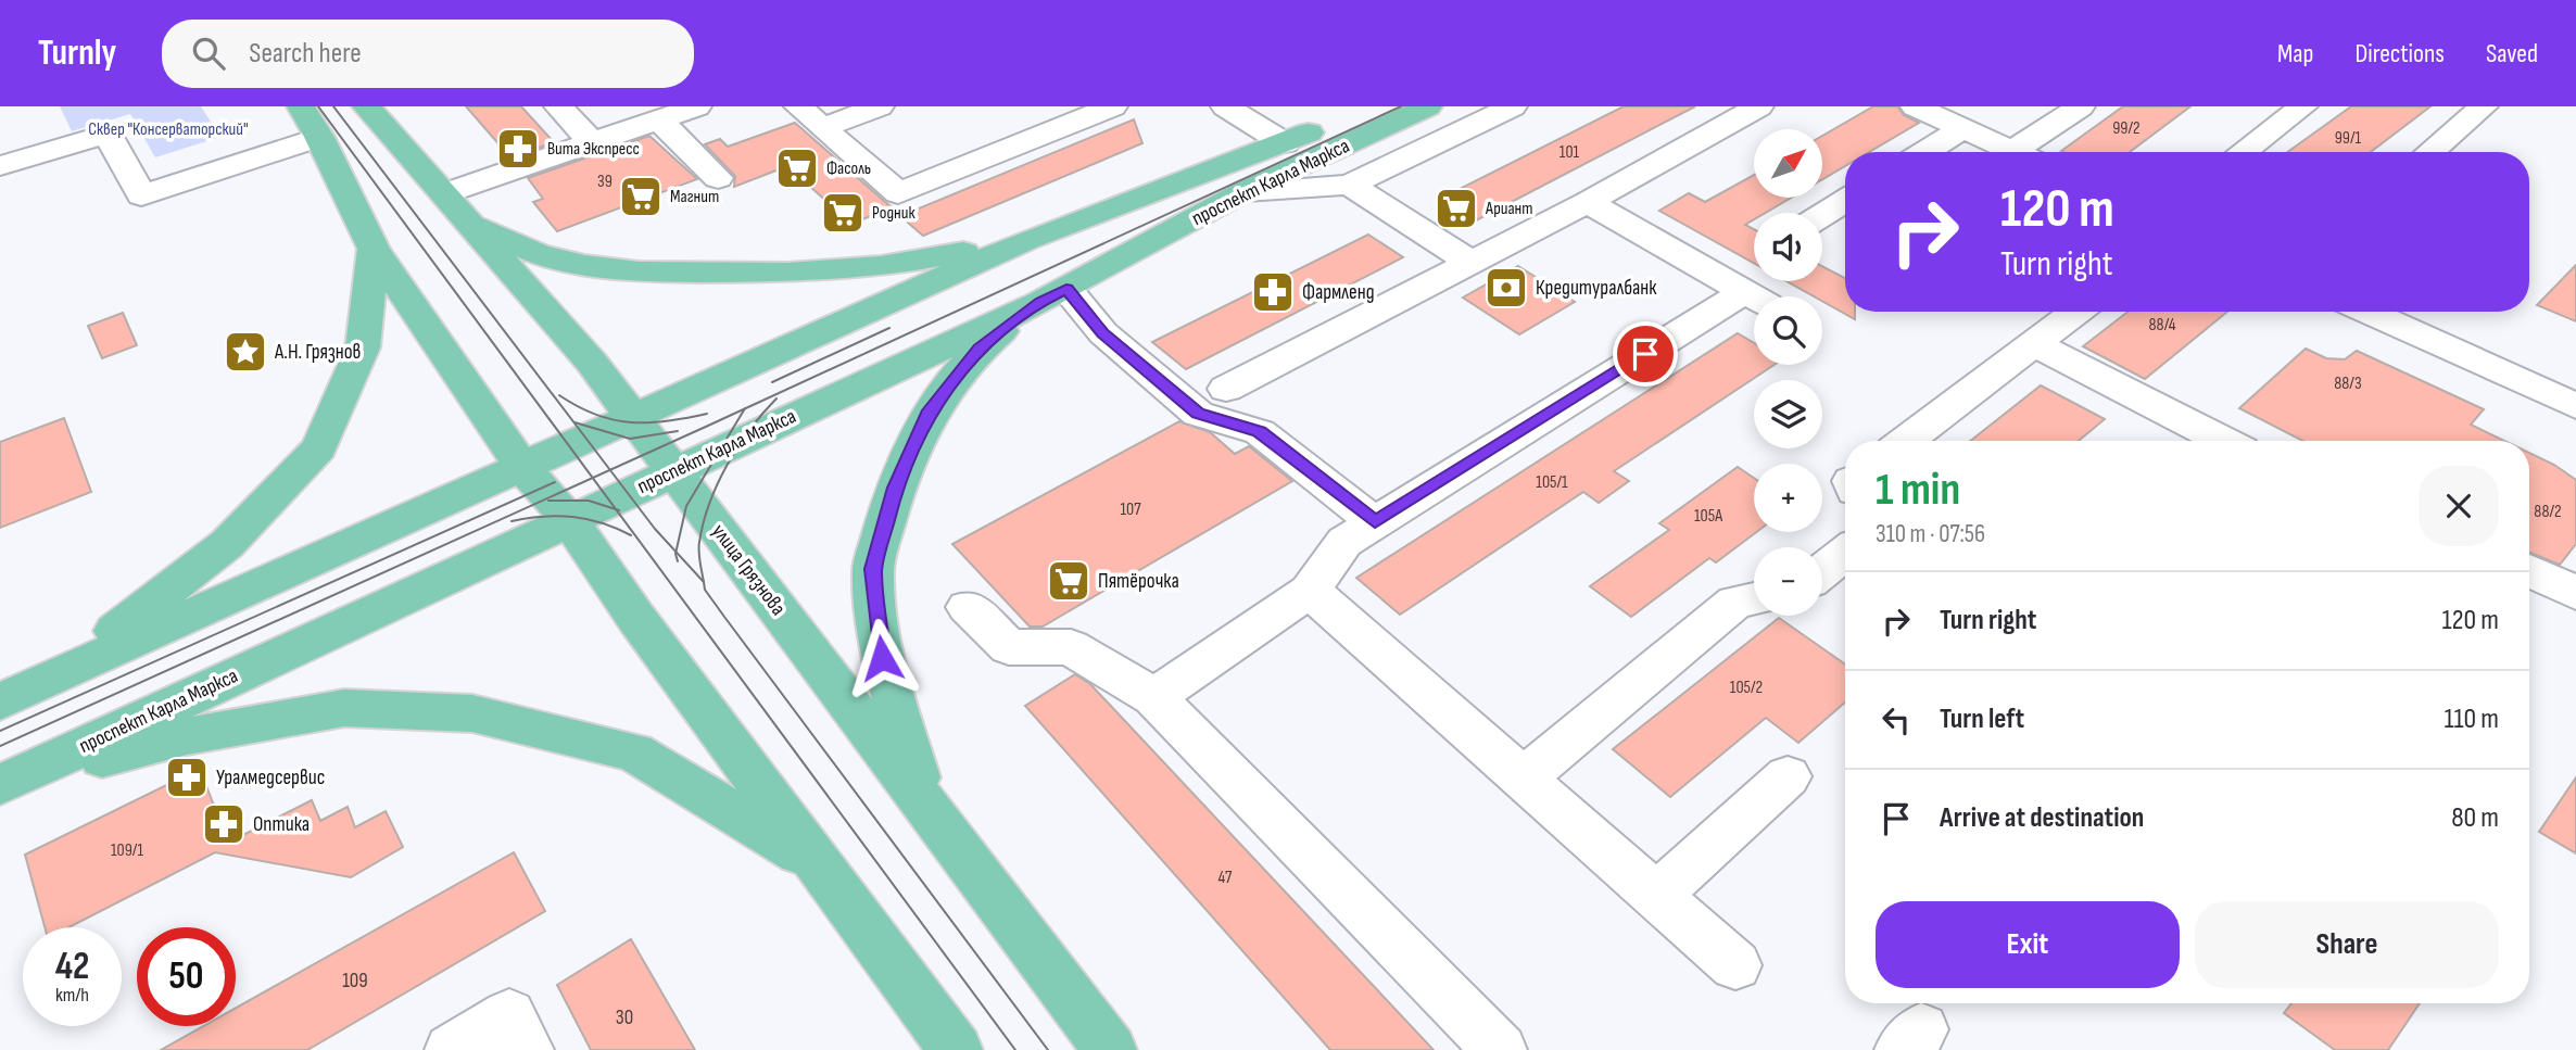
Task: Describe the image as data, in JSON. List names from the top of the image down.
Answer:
{
  "streets": {
    "main road": ["проспект Карла Маркса", "улица Грязнова"]
  },
  "crossings": [
    ["проспект Карла Маркса", "улица Грязнова"]
  ],
  "parks": ["Сквер \"Консерваторский\""],
  "places": {
    "pharmacy": [
      "Вита Экспресс",
      "Фармленд",
      "Уралмедсервис",
      "Оптика"
    ],
    "supermarket": [
      "Фасоль",
      "Магнит",
      "Ариант",
      "Родник",
      "Пятёрочка"
    ],
    "bank": ["Кредитуралбанк"],
    "place": ["А.Н. Грязнов"]
  },
  "house_numbers": [
    "99/2",
    "99/1",
    "101",
    "39",
    "88/4",
    "88/3",
    "105/1",
    "107",
    "88/2",
    "105А",
    "105/2",
    "109/1",
    "47",
    "109",
    "30"
  ],
  "north": "top right",
  "page": {
    "header": "Turnly",
    "search": "Search here",
    "nav": ["Map", "Directions", "Saved"],
    "map_buttons": ["+", "−"],
    "turn": ["120 m", "Turn right"],
    "heading": ["1 min", "310 m · 07:56"],
    "list": [
      {
        "name": "Turn right",
        "value": "120 m"
      },
      {
        "name": "Turn left",
        "value": "110 m"
      },
      {
        "name": "Arrive at destination",
        "value": "80 m"
      }
    ],
    "buttons": ["Exit", "Share"],
    "speed": "42 km/h",
    "limit": "50"
  }
}
